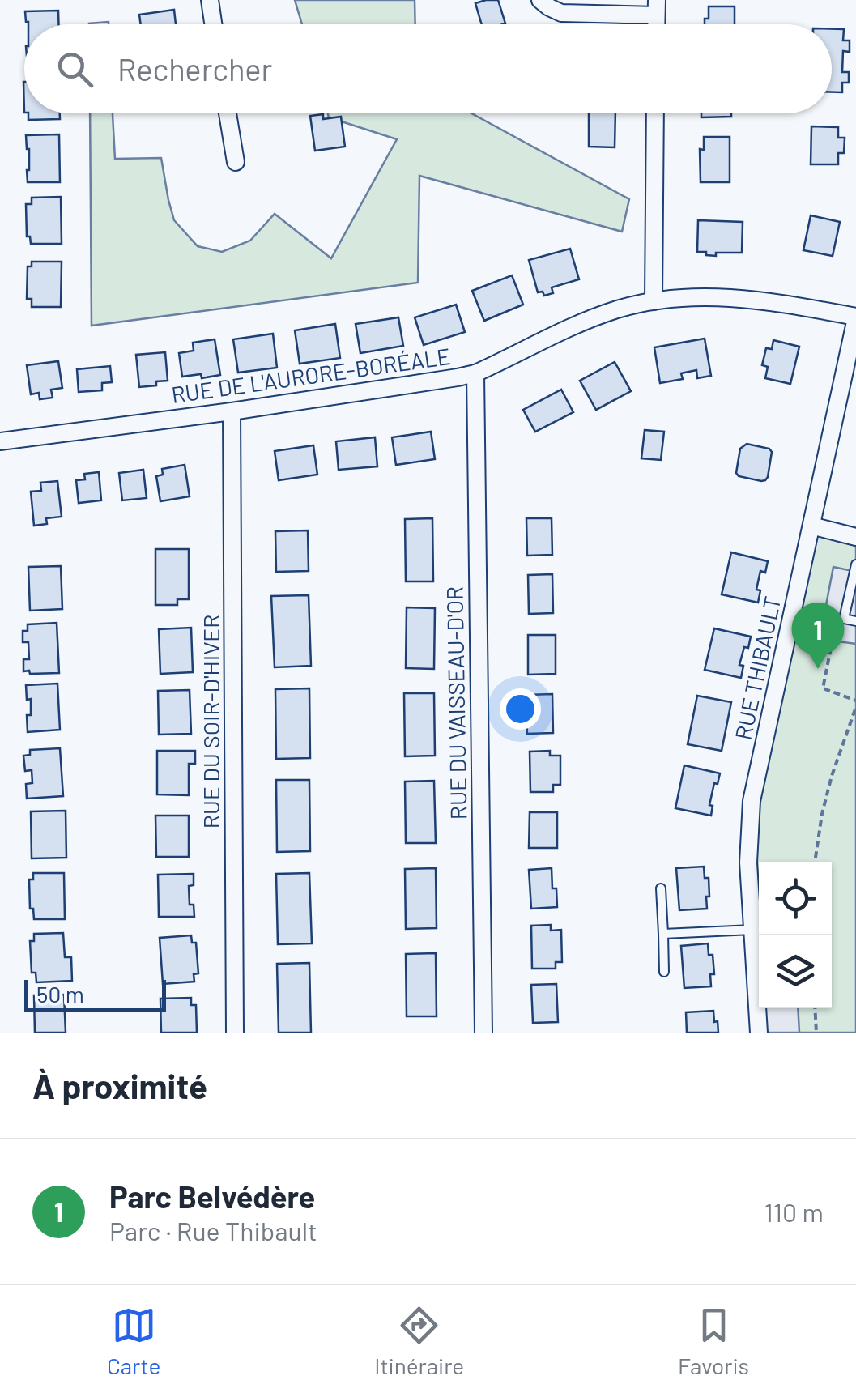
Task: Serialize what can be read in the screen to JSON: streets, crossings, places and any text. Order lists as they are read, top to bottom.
{
  "streets": {
    "street": [
      "RUE DE L'AURORE-BORÉALE",
      "RUE THIBAULT",
      "RUE DU VAISSEAU-D'OR",
      "RUE DU SOIR-D'HIVER"
    ]
  },
  "crossings": [
    ["RUE DE L'AURORE-BORÉALE", "RUE THIBAULT"],
    ["RUE DE L'AURORE-BORÉALE", "RUE DU VAISSEAU-D'OR"],
    ["RUE DE L'AURORE-BORÉALE", "RUE DU SOIR-D'HIVER"]
  ],
  "scale_bar": "50 m",
  "page": {
    "search": "Rechercher",
    "pins": "1",
    "scale": "50 m",
    "heading": "À proximité",
    "list": [
      {
        "mark": "1",
        "name": "Parc Belvédère",
        "note": "Parc · Rue Thibault",
        "value": "110 m"
      }
    ],
    "nav": ["Carte", "Itinéraire", "Favoris"]
  }
}
